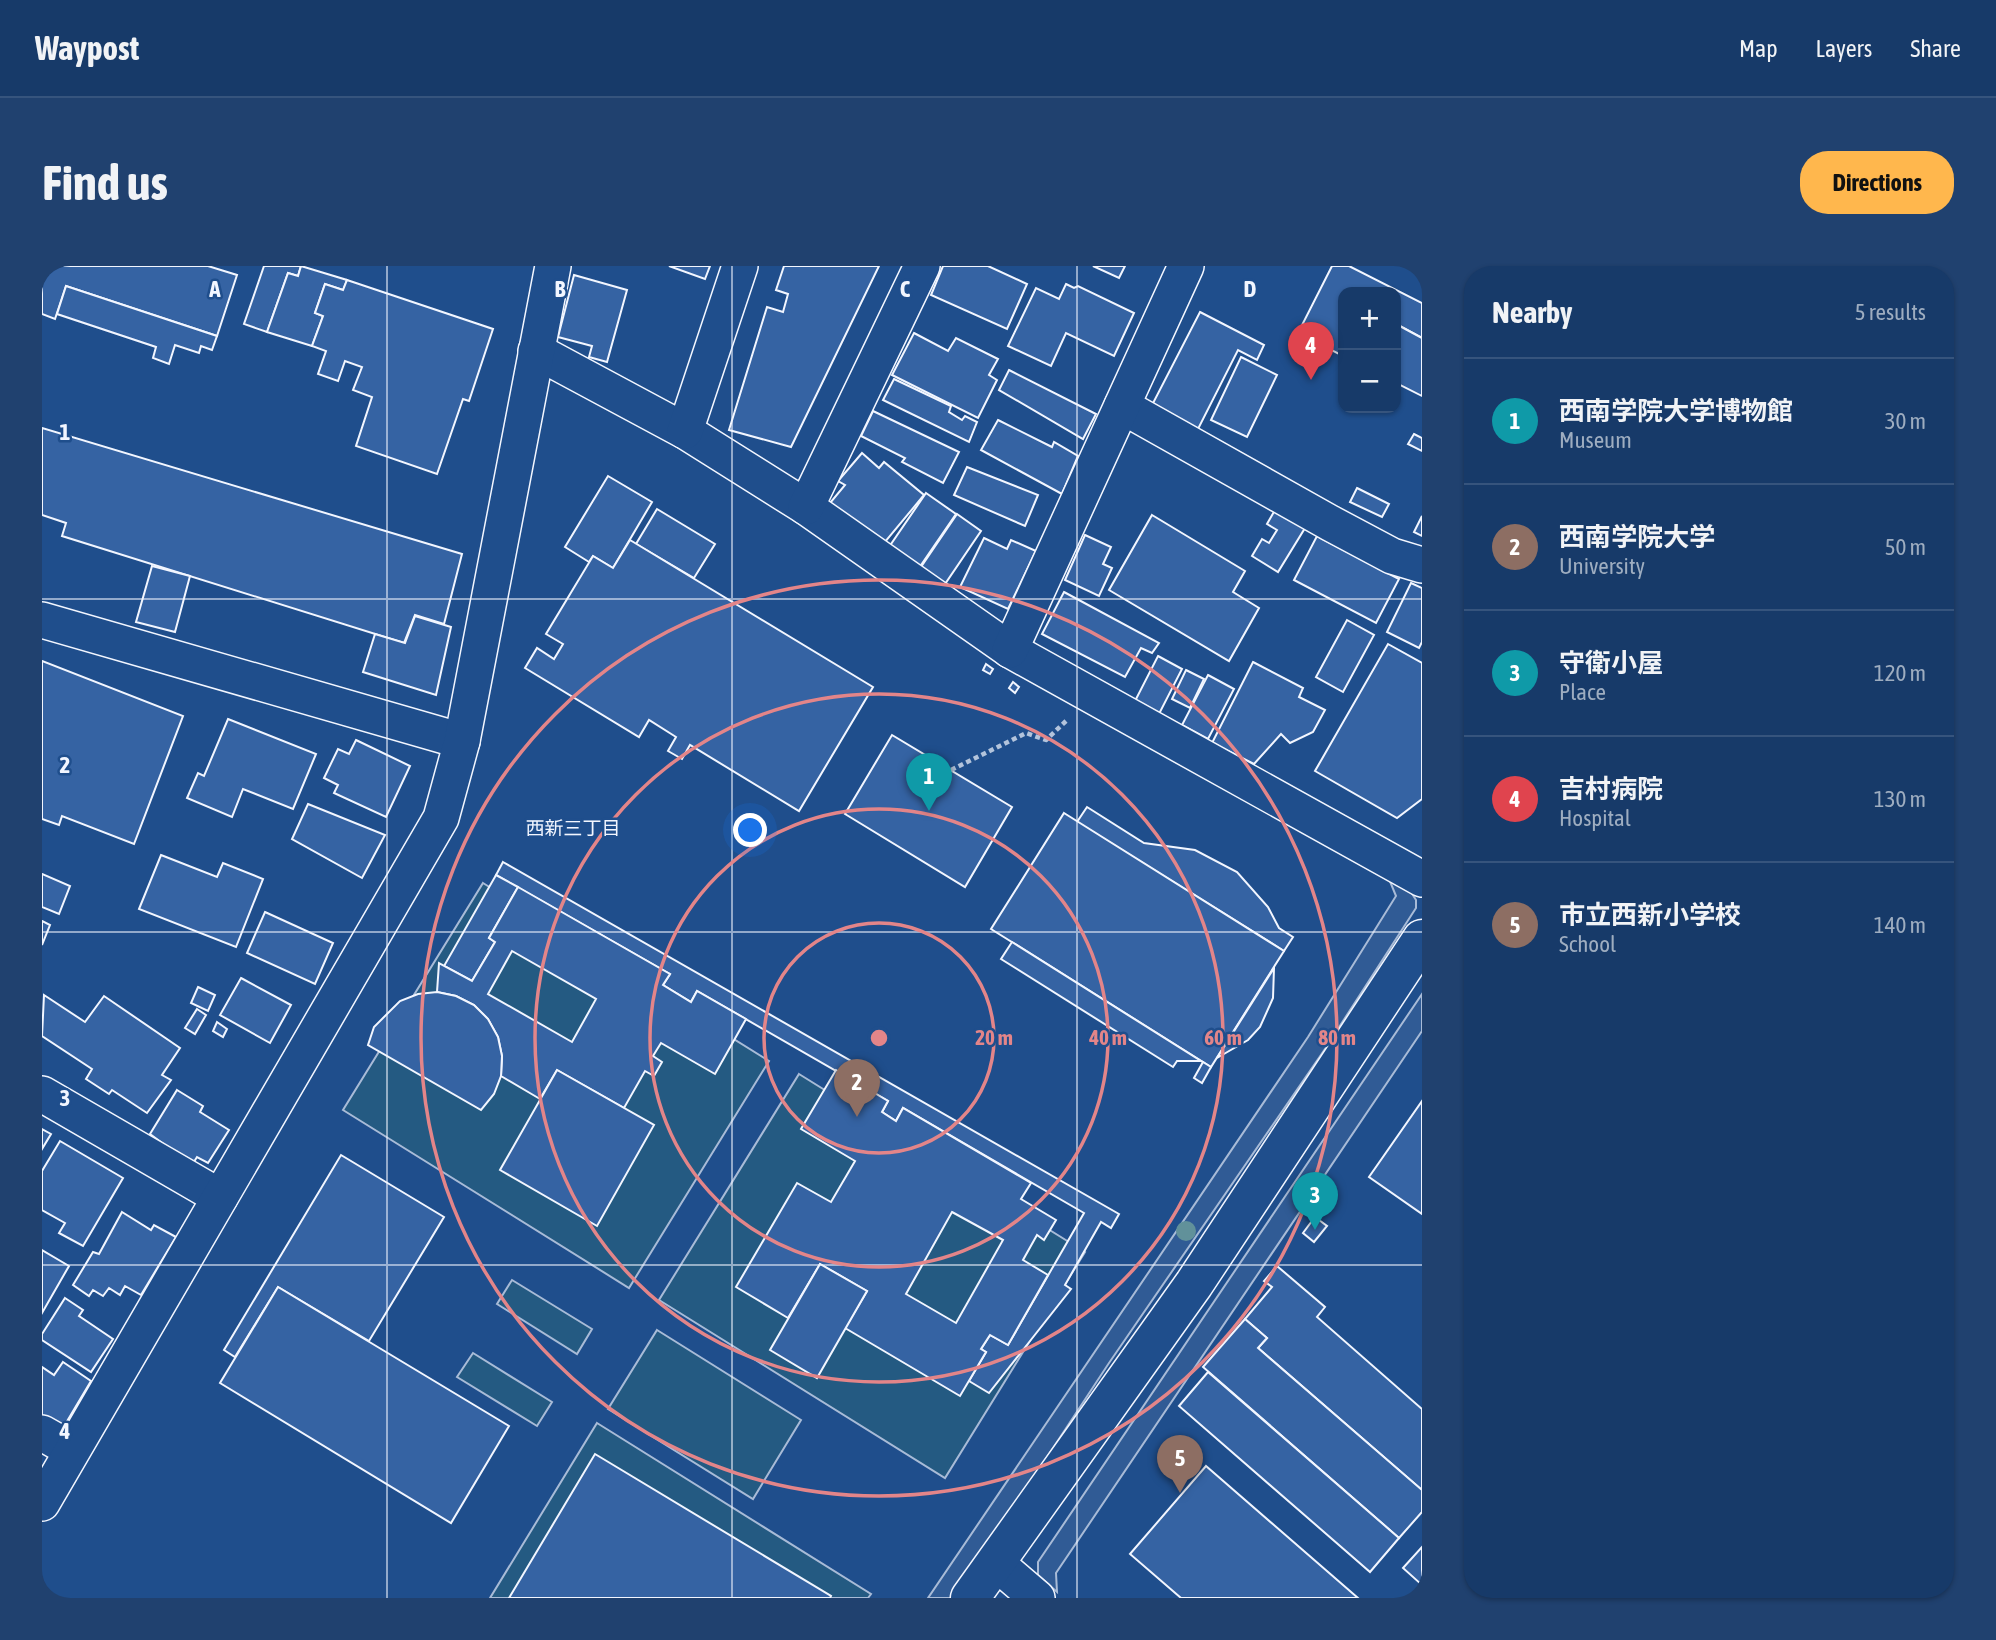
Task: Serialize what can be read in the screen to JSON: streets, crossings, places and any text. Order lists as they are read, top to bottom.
{
  "districts": ["西新三丁目"],
  "page": {
    "header": "Waypost",
    "nav": ["Map", "Layers", "Share"],
    "buttons": "Directions",
    "title": "Find us",
    "heading": ["Nearby", "5 results"],
    "map_buttons": ["+", "−"],
    "pins": [
      "4",
      "1",
      "2",
      "3",
      "5"
    ],
    "list": [
      {
        "mark": "1",
        "name": "西南学院大学博物館",
        "note": "Museum",
        "value": "30 m"
      },
      {
        "mark": "2",
        "name": "西南学院大学",
        "note": "University",
        "value": "50 m"
      },
      {
        "mark": "3",
        "name": "守衛小屋",
        "note": "Place",
        "value": "120 m"
      },
      {
        "mark": "4",
        "name": "吉村病院",
        "note": "Hospital",
        "value": "130 m"
      },
      {
        "mark": "5",
        "name": "市立西新小学校",
        "note": "School",
        "value": "140 m"
      }
    ]
  },
  "grid": {
    "columns": [
      "A",
      "B",
      "C",
      "D"
    ],
    "rows": [
      "1",
      "2",
      "3",
      "4"
    ]
  },
  "rings": [
    "20 m",
    "40 m",
    "60 m",
    "80 m"
  ]
}
